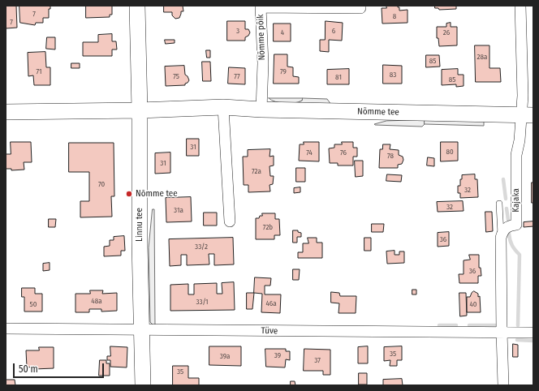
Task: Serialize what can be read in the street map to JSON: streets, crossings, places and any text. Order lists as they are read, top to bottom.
{
  "streets": {
    "street": [
      "Nõmme põik",
      "Nõmme tee",
      "Kajaka",
      "Linnu tee",
      "Tüve"
    ]
  },
  "crossings": [
    ["Nõmme põik", "Nõmme tee"],
    ["Nõmme tee", "Kajaka"],
    ["Nõmme tee", "Linnu tee"],
    ["Linnu tee", "Tüve"]
  ],
  "places": ["Nõmme tee"],
  "house_numbers": [
    "7",
    "8",
    "7",
    "3",
    "6",
    "4",
    "26",
    "28a",
    "85",
    "71",
    "79",
    "83",
    "75",
    "77",
    "81",
    "85",
    "31",
    "80",
    "74",
    "76",
    "78",
    "31",
    "72a",
    "70",
    "32",
    "32",
    "31a",
    "72b",
    "36",
    "33/2",
    "36",
    "48a",
    "33/1",
    "46a",
    "50",
    "40",
    "35",
    "39",
    "39a",
    "37",
    "35"
  ],
  "scale_bar": "50 m"
}
